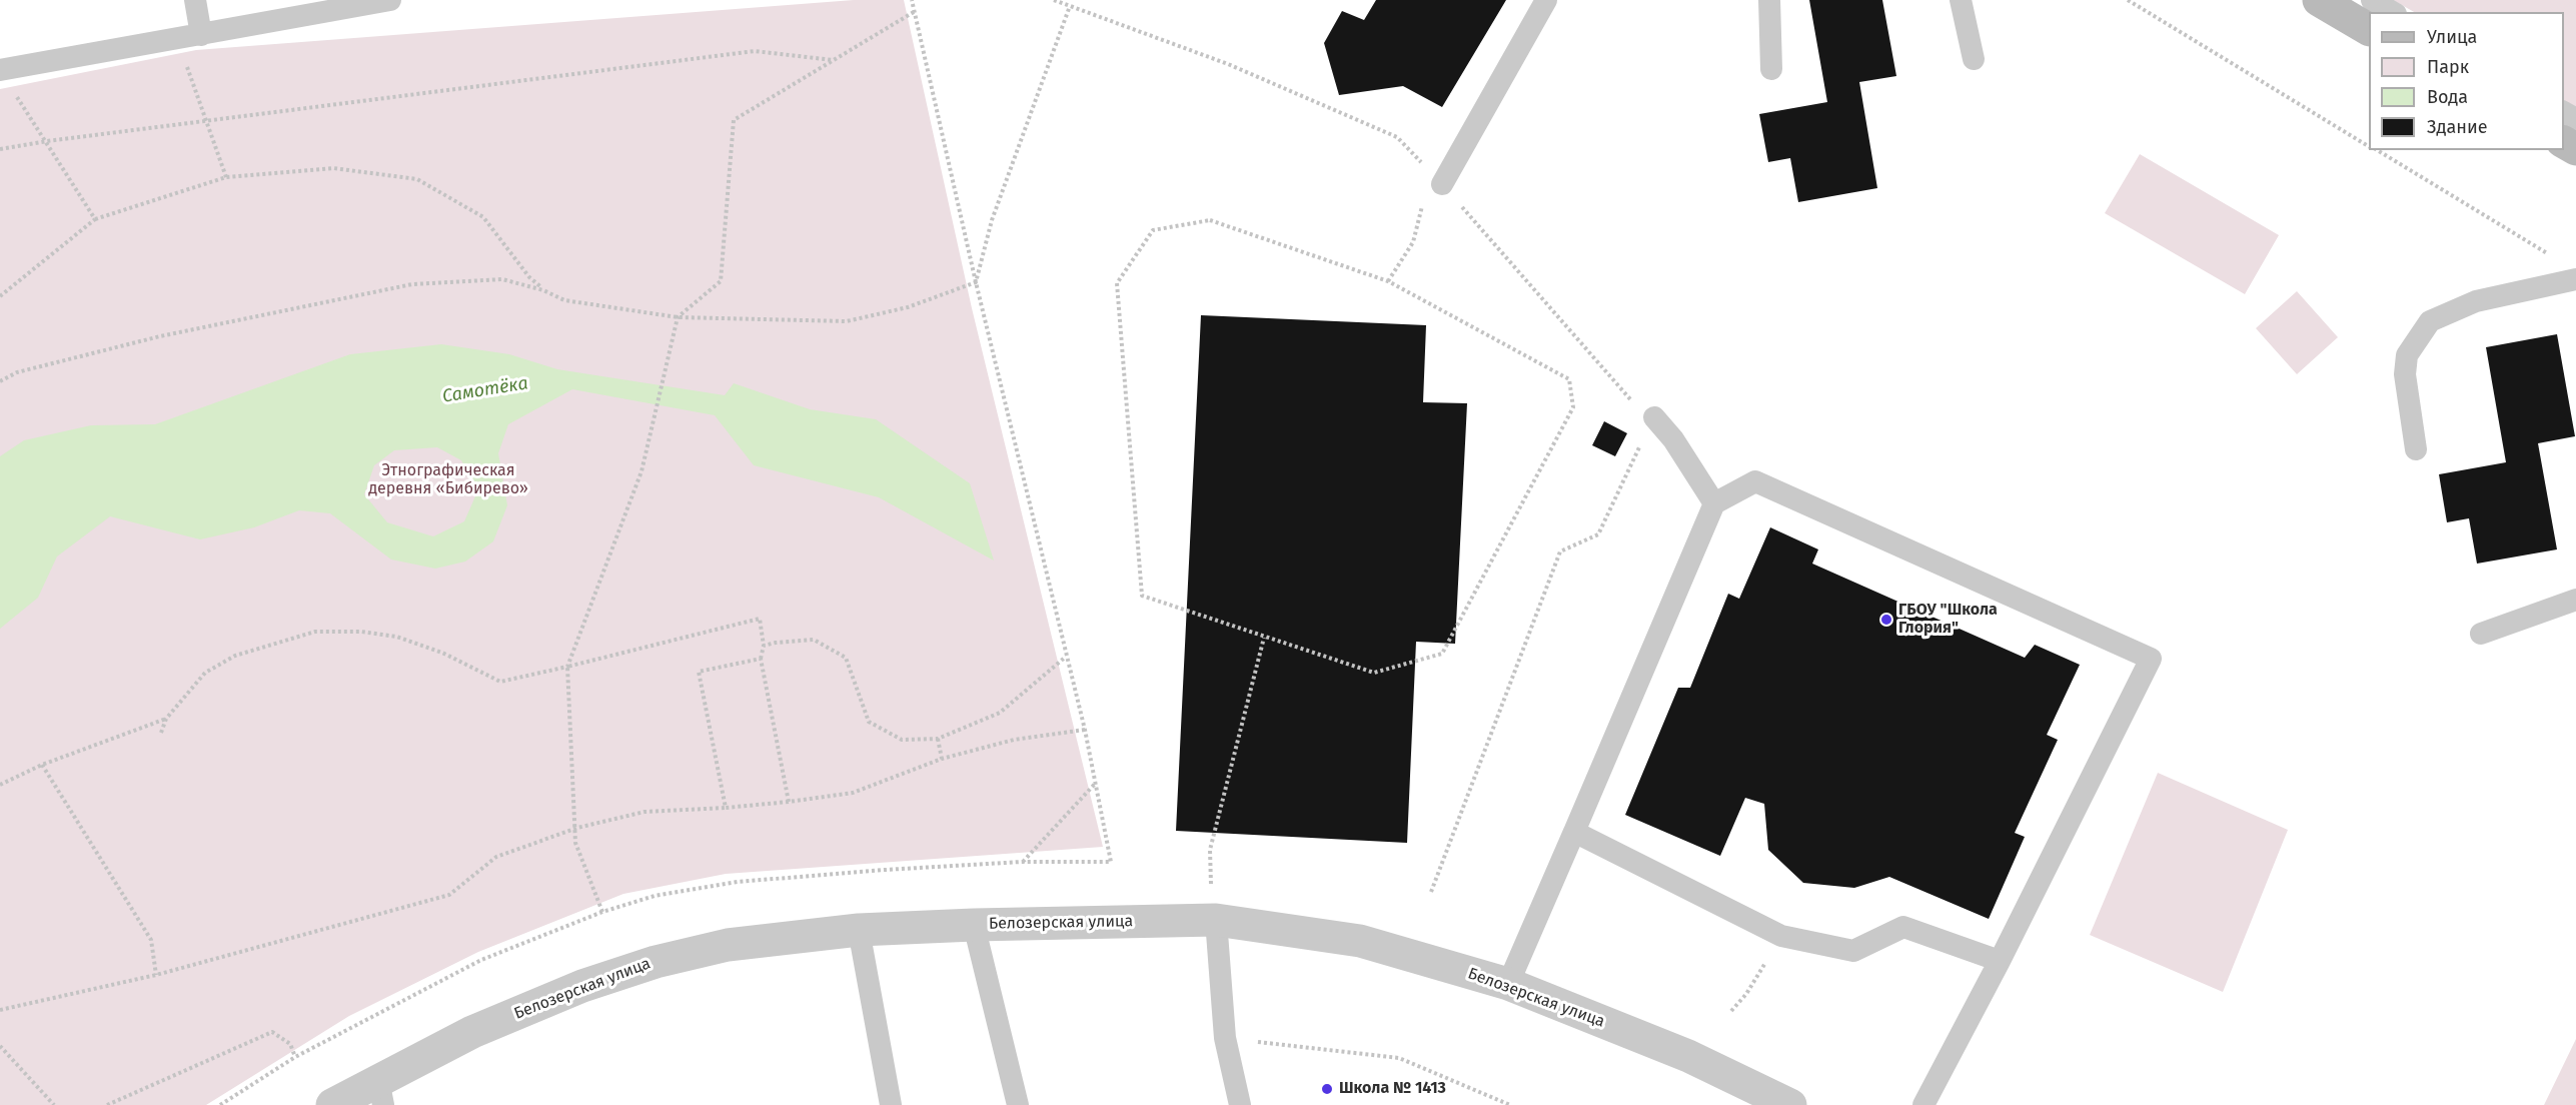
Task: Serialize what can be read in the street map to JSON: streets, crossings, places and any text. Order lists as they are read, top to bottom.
{
  "streets": {
    "street": ["Белозерская улица"]
  },
  "water": ["Самотёка"],
  "parks": ["Этнографическая деревня «Бибирево»"],
  "places": ["ГБОУ \"Школа Глория\"", "Школа № 1413"],
  "legend": [
    "Улица",
    "Парк",
    "Вода",
    "Здание"
  ]
}
